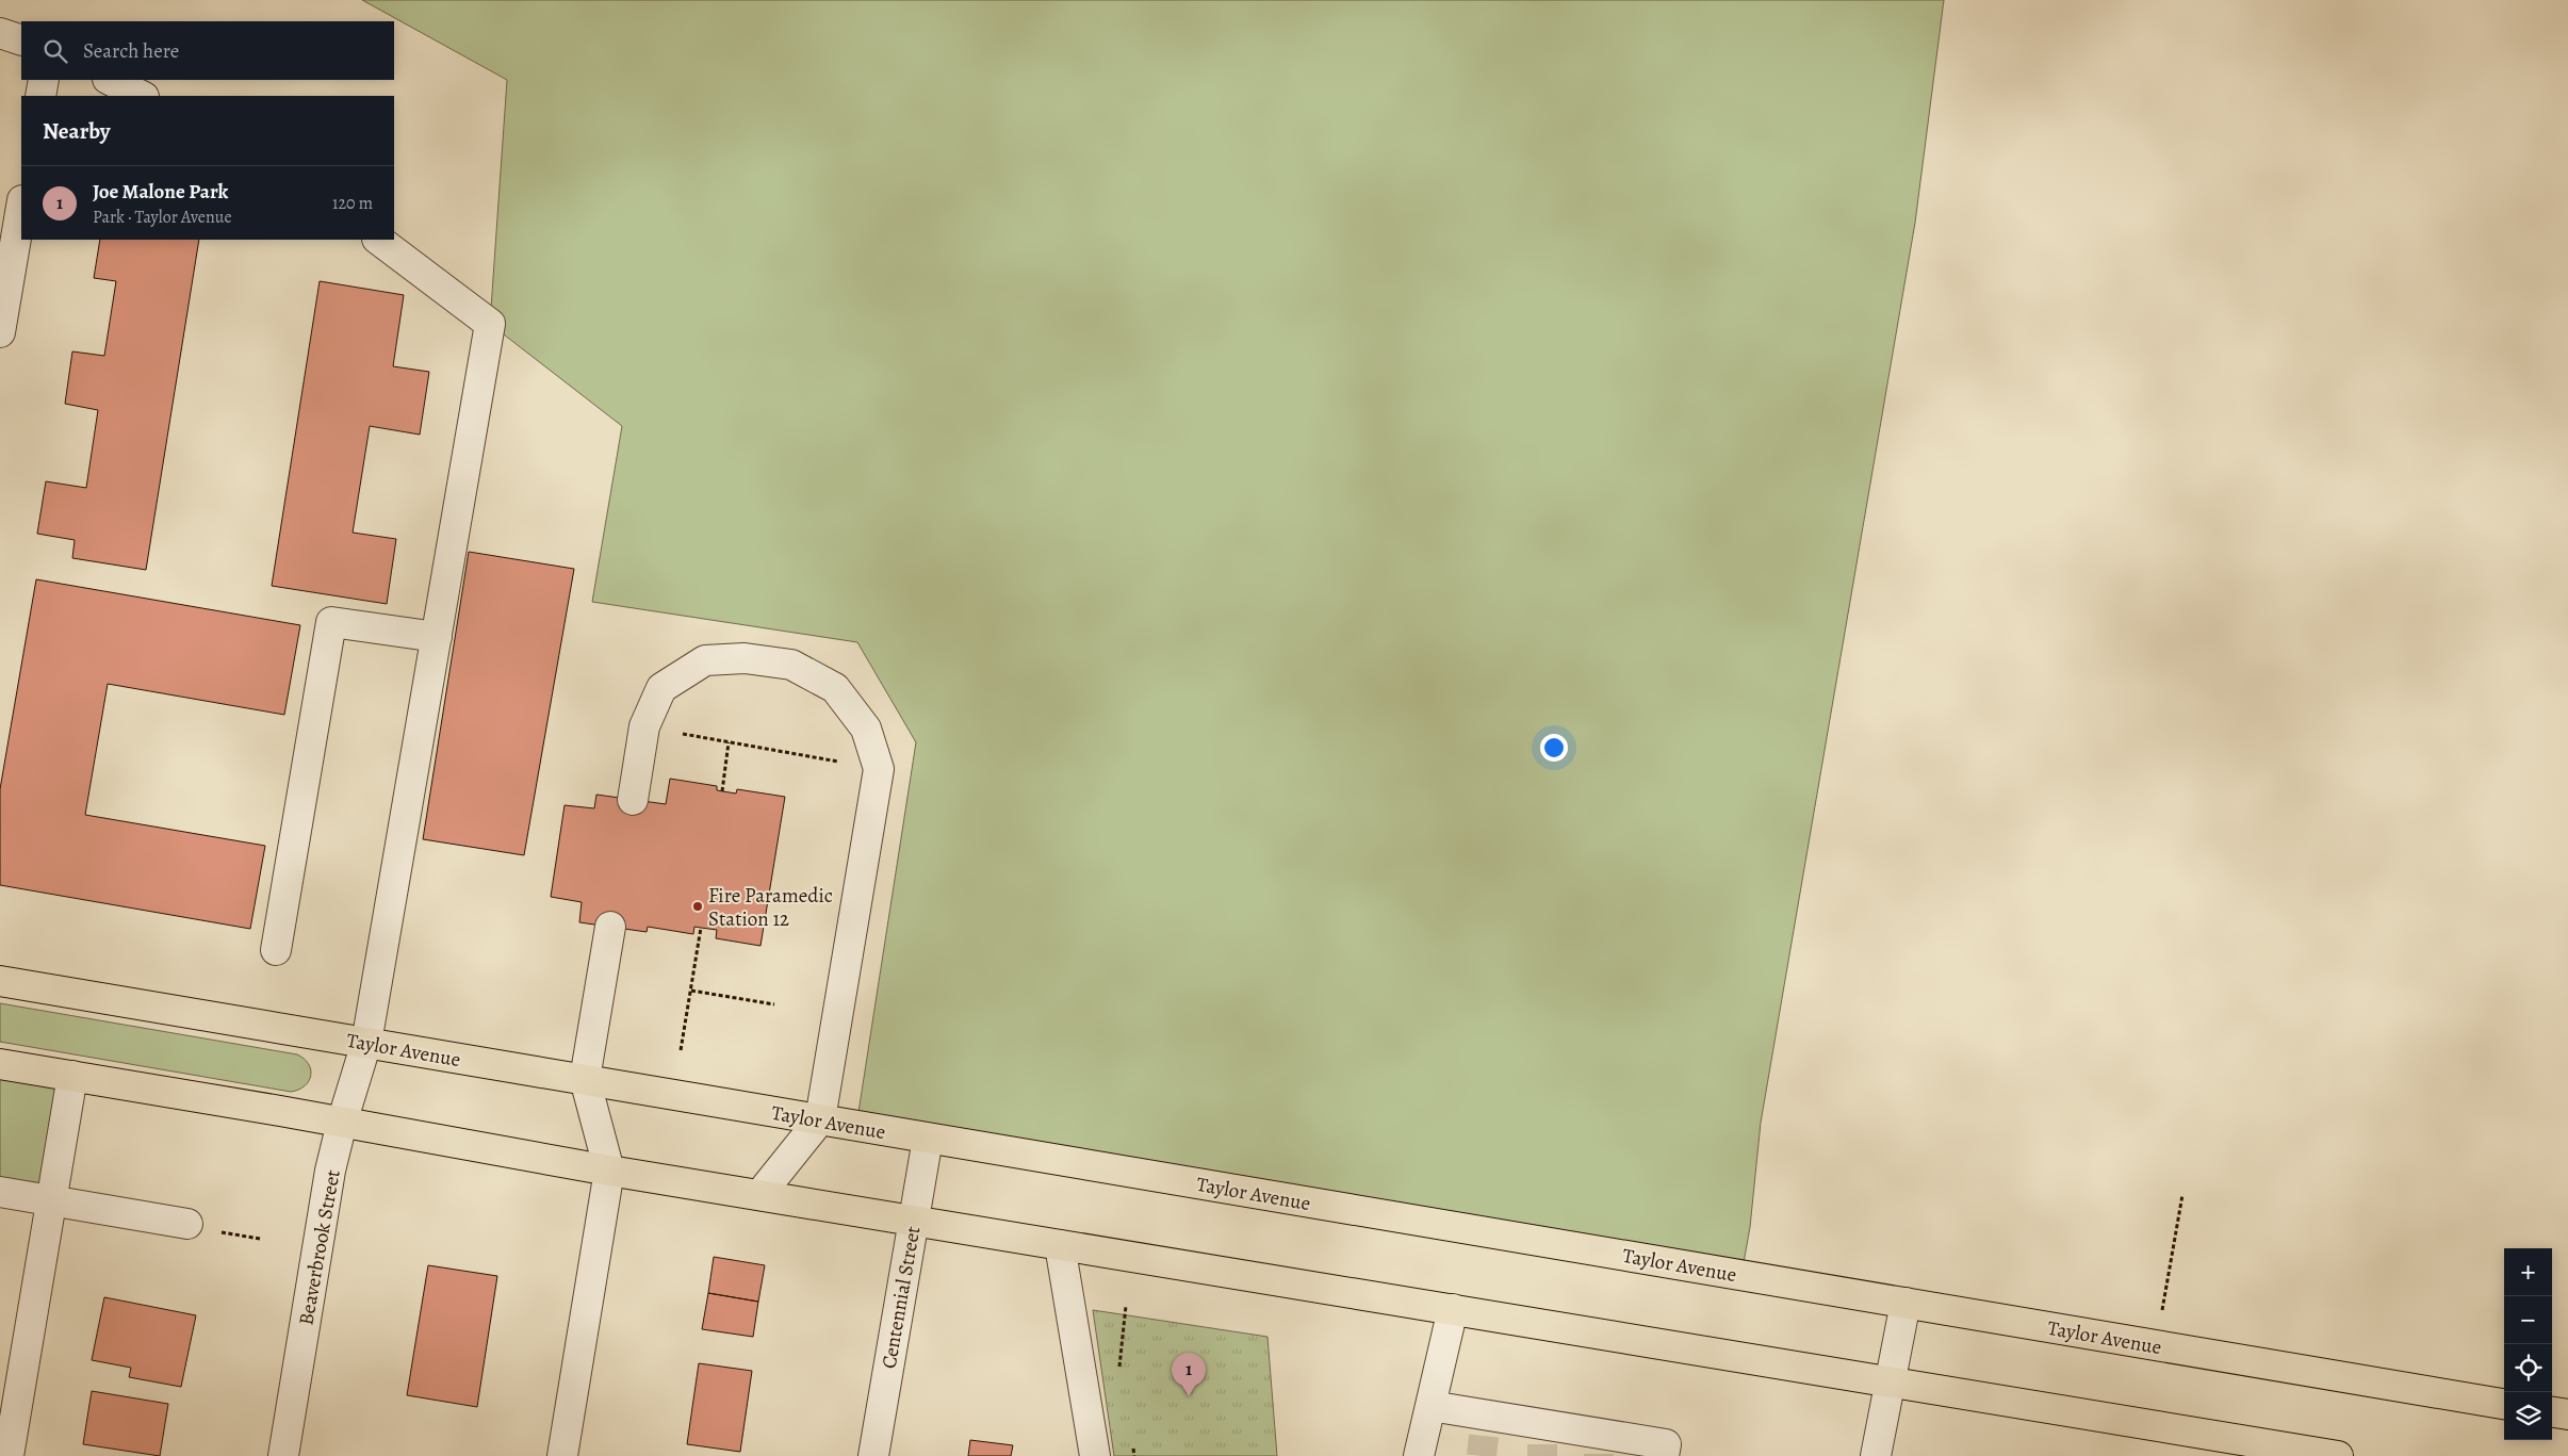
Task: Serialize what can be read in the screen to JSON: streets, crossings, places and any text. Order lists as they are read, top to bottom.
{
  "streets": {
    "main road": ["Taylor Avenue"],
    "street": ["Beaverbrook Street", "Centennial Street"]
  },
  "crossings": [
    ["Taylor Avenue", "Beaverbrook Street"],
    ["Taylor Avenue", "Centennial Street"]
  ],
  "places": ["Fire Paramedic Station 12"],
  "page": {
    "search": "Search here",
    "heading": "Nearby",
    "list": [
      {
        "mark": "1",
        "name": "Joe Malone Park",
        "note": "Park · Taylor Avenue",
        "value": "120 m"
      }
    ],
    "map_buttons": ["+", "−"],
    "pins": "1"
  }
}
